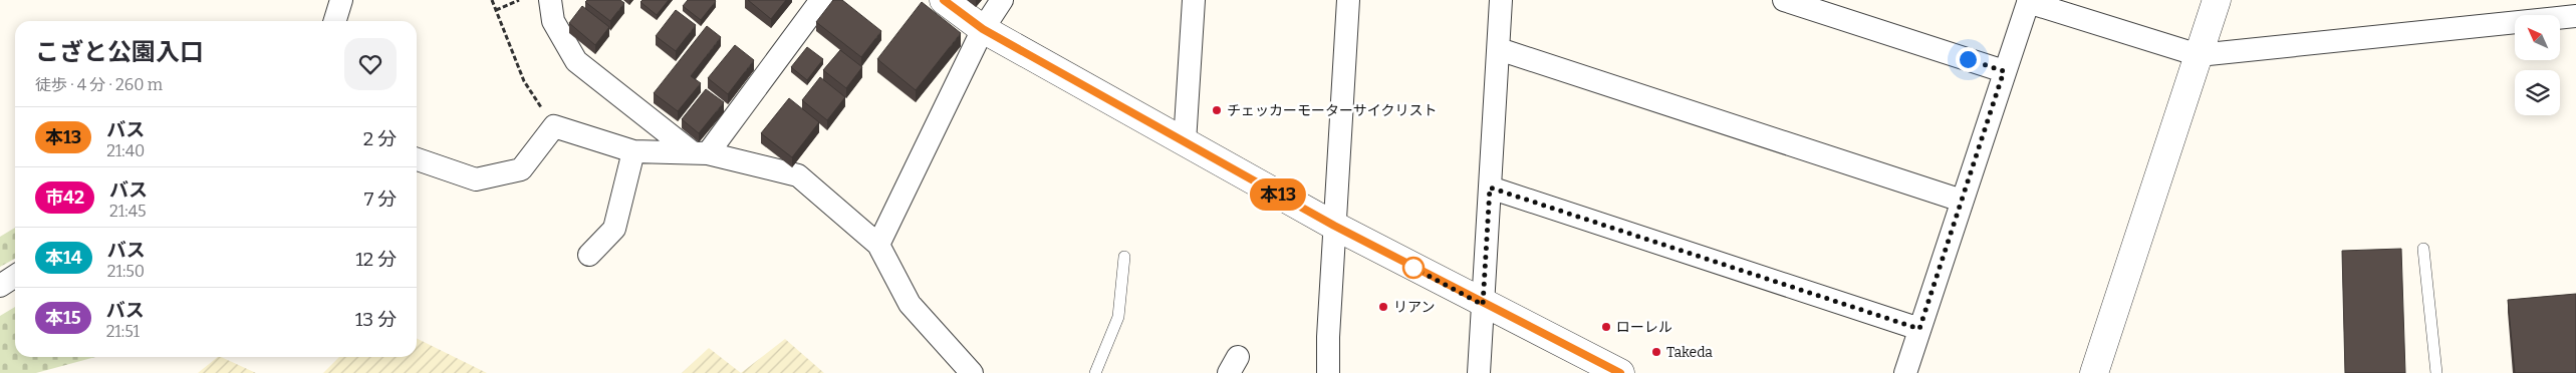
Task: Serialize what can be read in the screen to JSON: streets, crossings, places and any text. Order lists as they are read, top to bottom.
{
  "places": [
    "チェッカーモーターサイクリスト",
    "リアン",
    "ローレル",
    "Takeda"
  ],
  "lines": ["bus line 本13"],
  "north": "top left",
  "page": {
    "on_map": "本13",
    "heading": ["こざと公園入口", "徒歩 · 4 分 · 260 m"],
    "list": [
      {
        "mark": "本13",
        "name": "バス",
        "note": "21:40",
        "value": "2 分"
      },
      {
        "mark": "市42",
        "name": "バス",
        "note": "21:45",
        "value": "7 分"
      },
      {
        "mark": "本14",
        "name": "バス",
        "note": "21:50",
        "value": "12 分"
      },
      {
        "mark": "本15",
        "name": "バス",
        "note": "21:51",
        "value": "13 分"
      }
    ]
  }
}
